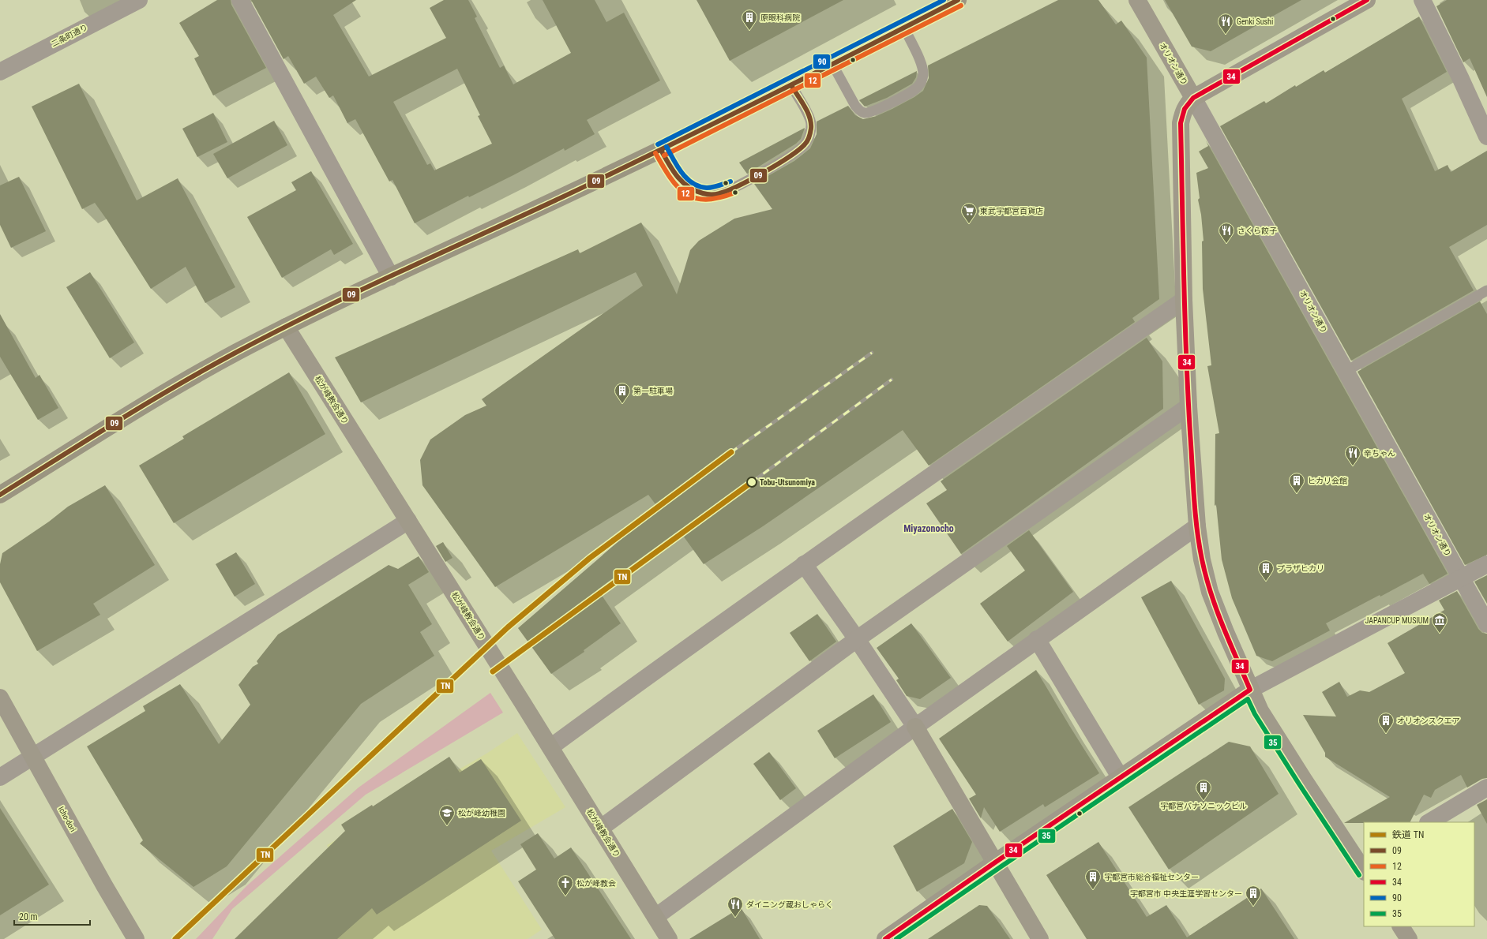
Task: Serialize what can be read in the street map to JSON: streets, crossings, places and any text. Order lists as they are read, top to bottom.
{
  "streets": {
    "street": [
      "二条町通り",
      "オリオン通り",
      "松が峰教会通り",
      "Icho-dori"
    ]
  },
  "districts": ["Miyazonocho"],
  "places": {
    "building": [
      "原眼科病院",
      "第一駐車場",
      "ヒカリ会館",
      "プラザヒカリ",
      "オリオンスクエア",
      "宇都宮パナソニックビル",
      "宇都宮市総合福祉センター",
      "宇都宮市 中央生涯学習センター"
    ],
    "restaurant": [
      "Genki Sushi",
      "さくら餃子",
      "辛ちゃん",
      "ダイニング蔵おしゃらく"
    ],
    "supermarket": ["東武宇都宮百貨店"],
    "other": ["Tobu-Utsunomiya"],
    "museum": ["JAPANCUP MUSIUM"],
    "school or university": ["松が峰幼稚園"],
    "church": ["松が峰教会"]
  },
  "lines": [
    "transit line 09",
    "transit line 34",
    "transit line 90",
    "transit line 12",
    "rail line TN",
    "transit line 35"
  ],
  "legend": [
    "鉄道 TN",
    "09",
    "12",
    "34",
    "90",
    "35"
  ],
  "scale_bar": "20 m"
}
